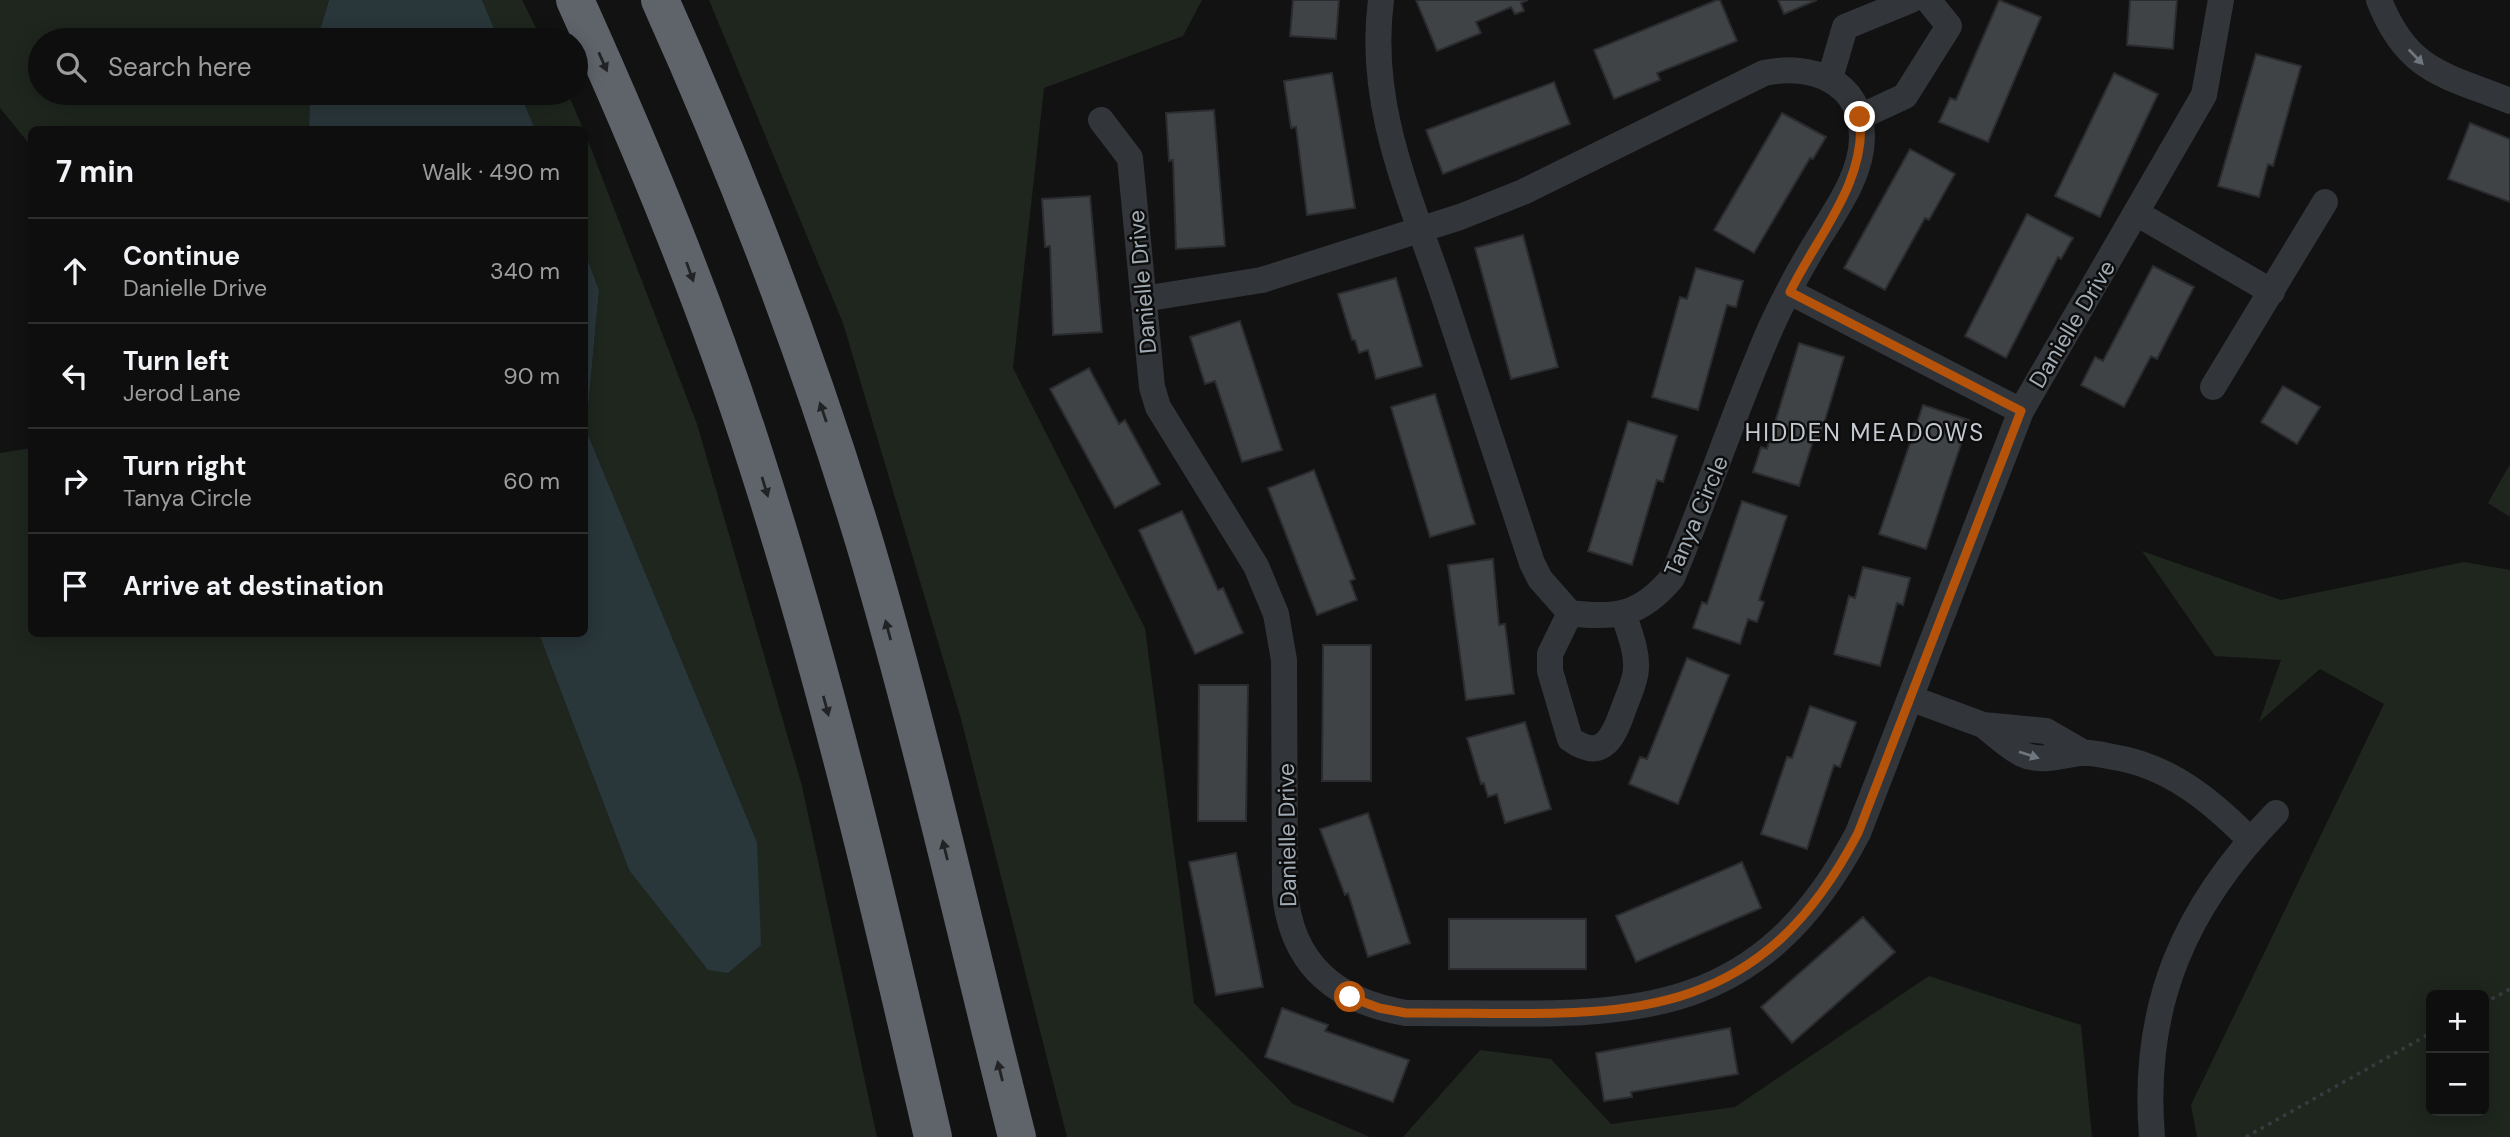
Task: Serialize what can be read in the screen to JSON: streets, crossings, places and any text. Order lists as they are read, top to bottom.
{
  "streets": {
    "street": ["Danielle Drive", "Tanya Circle"]
  },
  "districts": ["HIDDEN MEADOWS"],
  "page": {
    "search": "Search here",
    "heading": ["7 min", "Walk · 490 m"],
    "list": [
      ["Continue", "Danielle Drive", "340 m"],
      ["Turn left", "Jerod Lane", "90 m"],
      ["Turn right", "Tanya Circle", "60 m"],
      "Arrive at destination"
    ],
    "map_buttons": ["+", "−"]
  }
}
